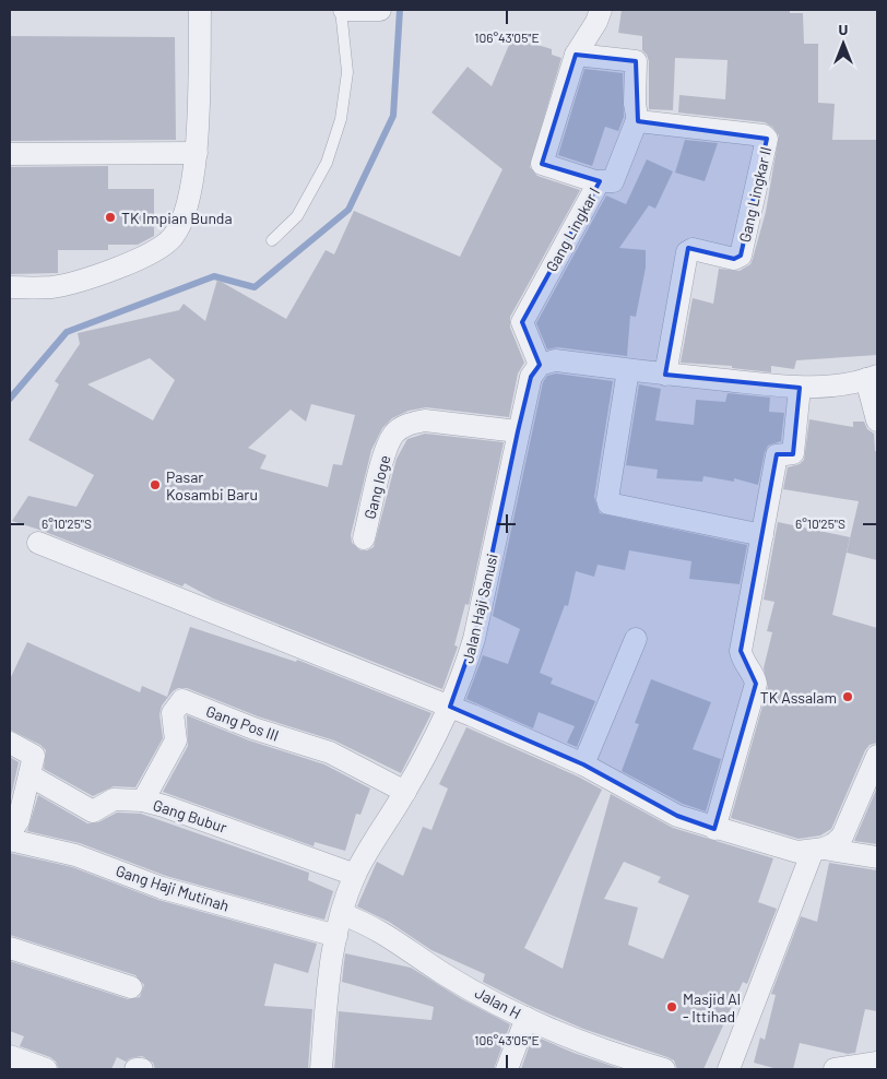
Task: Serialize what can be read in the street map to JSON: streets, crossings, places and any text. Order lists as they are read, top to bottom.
{
  "streets": {
    "street": [
      "Gang Lingkar II",
      "Gang Lingkar I",
      "Gang Ioge",
      "Jalan Haji Sanusi",
      "Gang Pos III",
      "Gang Bubur",
      "Gang Haji Mutinah",
      "Jalan H"
    ]
  },
  "crossings": [
    ["Gang Lingkar I", "Jalan Haji Sanusi"],
    ["Gang Ioge", "Jalan Haji Sanusi"],
    ["Jalan Haji Sanusi", "Gang Pos III"],
    ["Jalan Haji Sanusi", "Gang Bubur"],
    ["Jalan Haji Sanusi", "Gang Haji Mutinah"],
    ["Jalan Haji Sanusi", "Jalan H"],
    ["Gang Pos III", "Gang Bubur"]
  ],
  "places": [
    "TK Impian Bunda",
    "Pasar Kosambi Baru",
    "TK Assalam",
    "Masjid Al - Ittihad"
  ],
  "north": "top",
  "coordinates": ["106°43'05\"E", "6°10'25\"S"]
}
